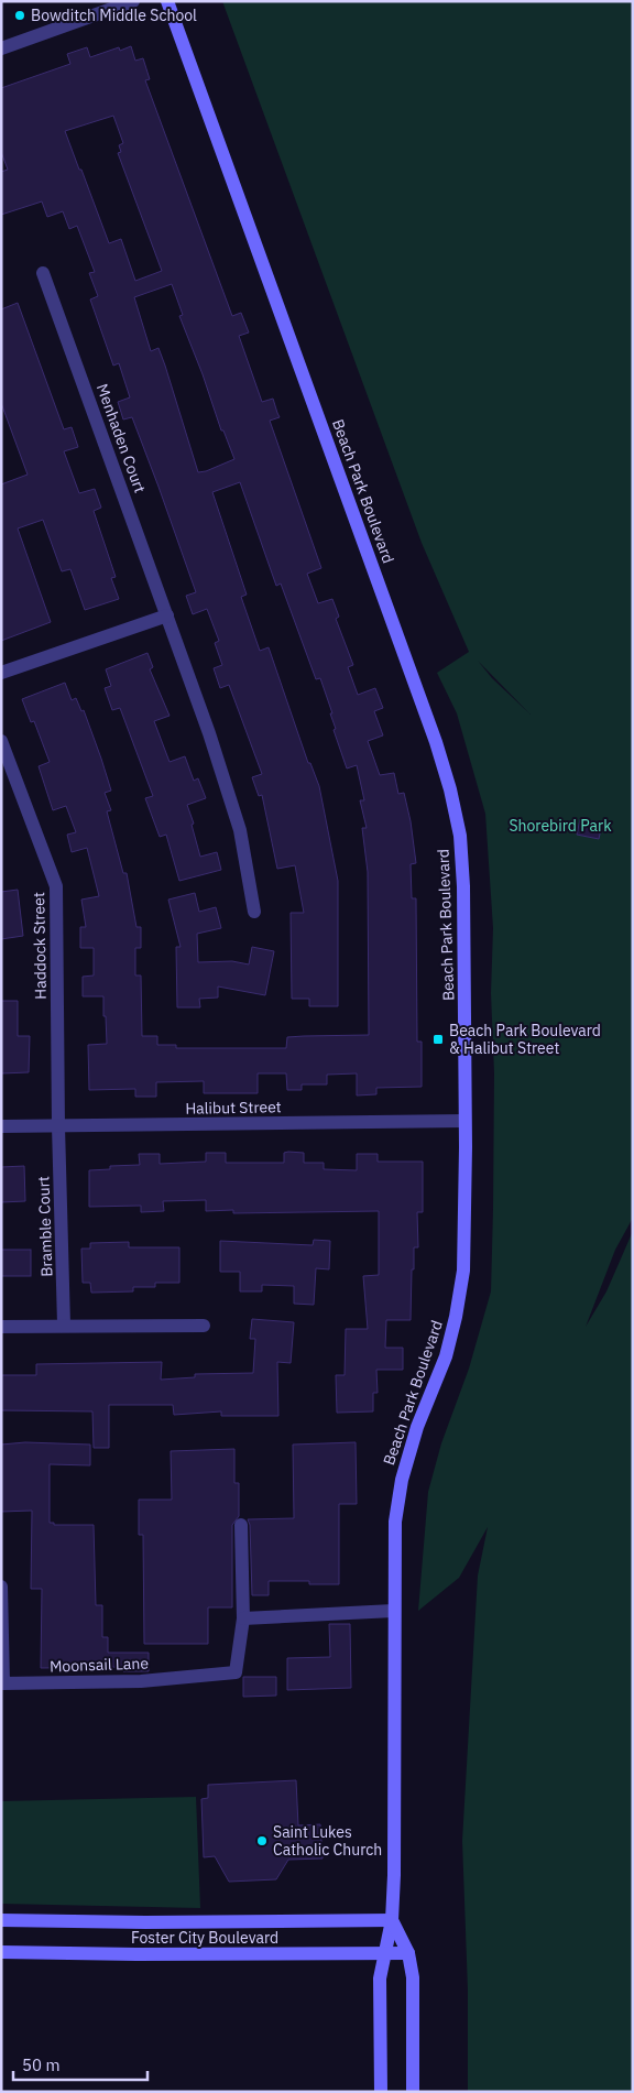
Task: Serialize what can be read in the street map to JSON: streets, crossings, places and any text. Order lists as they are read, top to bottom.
{
  "streets": {
    "main road": ["Beach Park Boulevard", "Foster City Boulevard"],
    "street": [
      "Menhaden Court",
      "Haddock Street",
      "Halibut Street",
      "Bramble Court",
      "Moonsail Lane"
    ]
  },
  "crossings": [
    ["Beach Park Boulevard", "Halibut Street"],
    ["Beach Park Boulevard", "Foster City Boulevard"],
    ["Haddock Street", "Halibut Street"],
    ["Haddock Street", "Bramble Court"],
    ["Halibut Street", "Bramble Court"]
  ],
  "parks": ["Shorebird Park"],
  "places": {
    "other": ["Bowditch Middle School", "Saint Lukes Catholic Church"],
    "transit": ["Beach Park Boulevard & Halibut Street"]
  },
  "scale_bar": "50 m"
}
